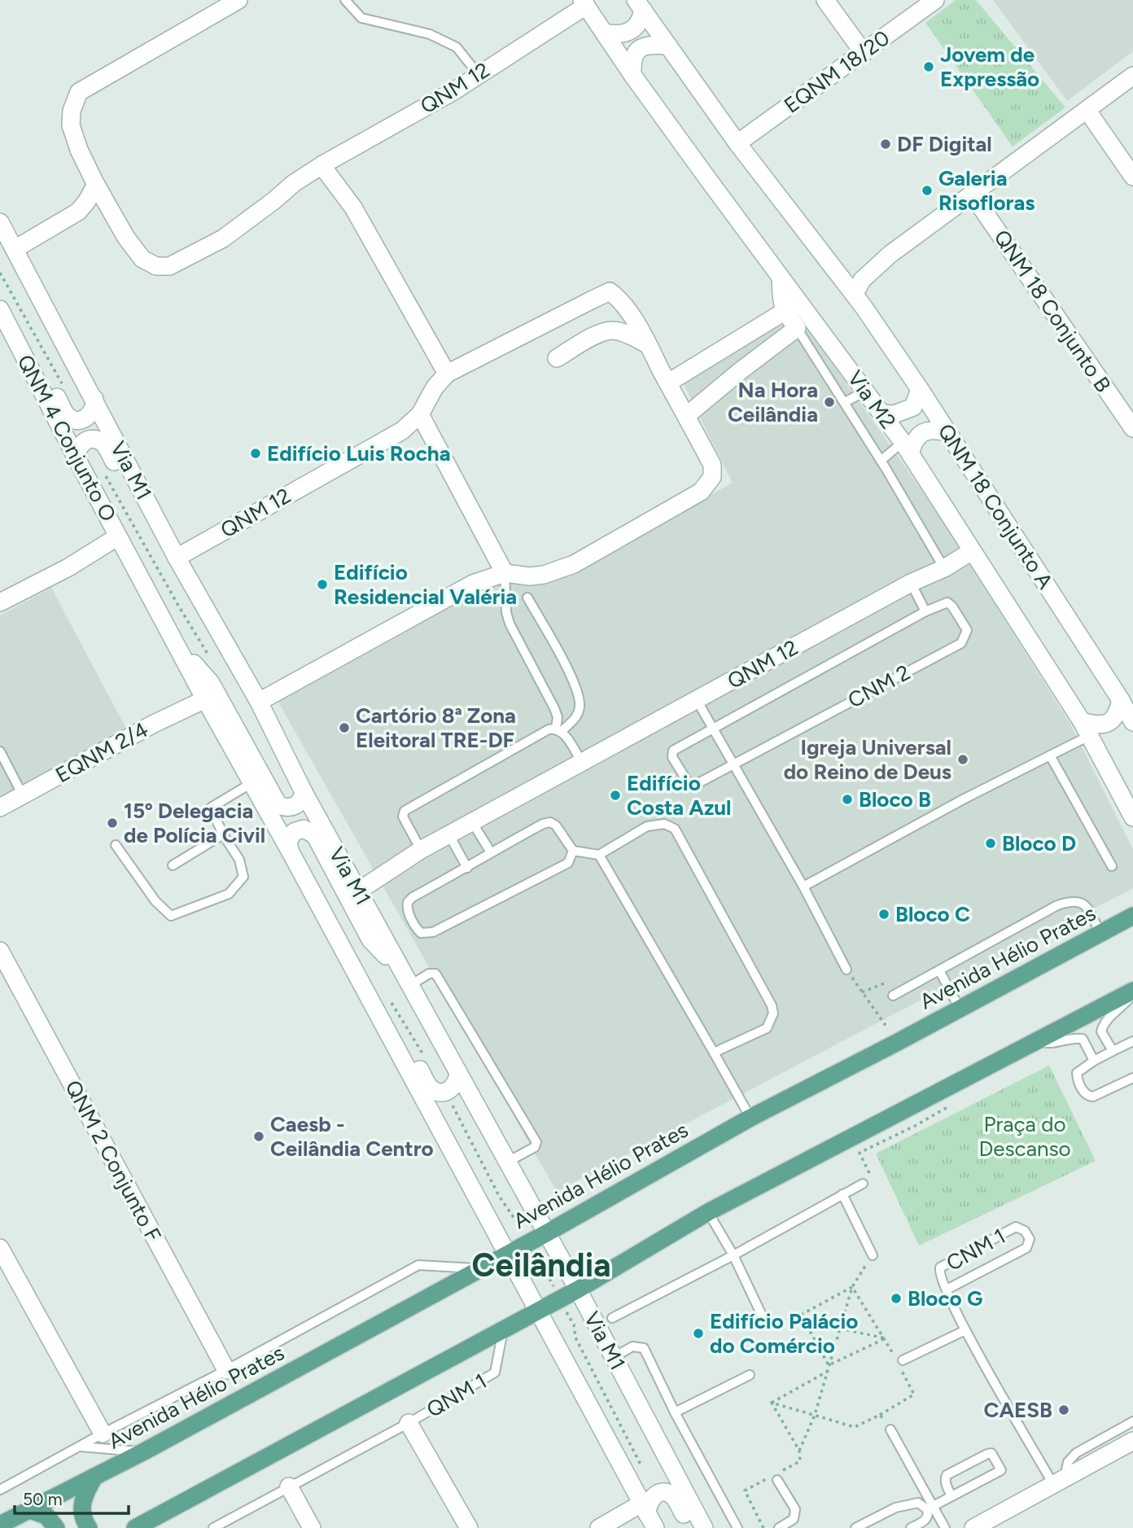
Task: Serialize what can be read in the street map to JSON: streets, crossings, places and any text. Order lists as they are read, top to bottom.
{
  "streets": {
    "main road": ["Avenida Hélio Prates"],
    "street": [
      "EQNM 18/20",
      "QNM 12",
      "QNM 18 Conjunto B",
      "Via M2",
      "QNM 4 Conjunto O",
      "Via M1",
      "QNM 18 Conjunto A",
      "EQNM 2/4",
      "QNM 2 Conjunto F"
    ],
    "lane": ["CNM 2", "CNM 1", "QNM 1"]
  },
  "crossings": [
    ["QNM 12", "Via M2"],
    ["QNM 12", "Via M1"],
    ["QNM 4 Conjunto O", "Via M1"],
    ["Via M1", "EQNM 2/4"],
    ["Via M1", "Avenida Hélio Prates"]
  ],
  "districts": ["Ceilândia"],
  "parks": ["Praça do Descanso"],
  "places": [
    "Jovem de Expressão",
    "DF Digital",
    "Galeria Risofloras",
    "Na Hora Ceilândia",
    "Edifício Luis Rocha",
    "Edifício Residencial Valéria",
    "Cartório 8ª Zona Eleitoral TRE-DF",
    "Igreja Universal do Reino de Deus",
    "Edifício Costa Azul",
    "Bloco B",
    "15º Delegacia de Polícia Civil",
    "Bloco D",
    "Bloco C",
    "Caesb - Ceilândia Centro",
    "Bloco G",
    "Edifício Palácio do Comércio",
    "CAESB"
  ],
  "scale_bar": "50 m"
}
